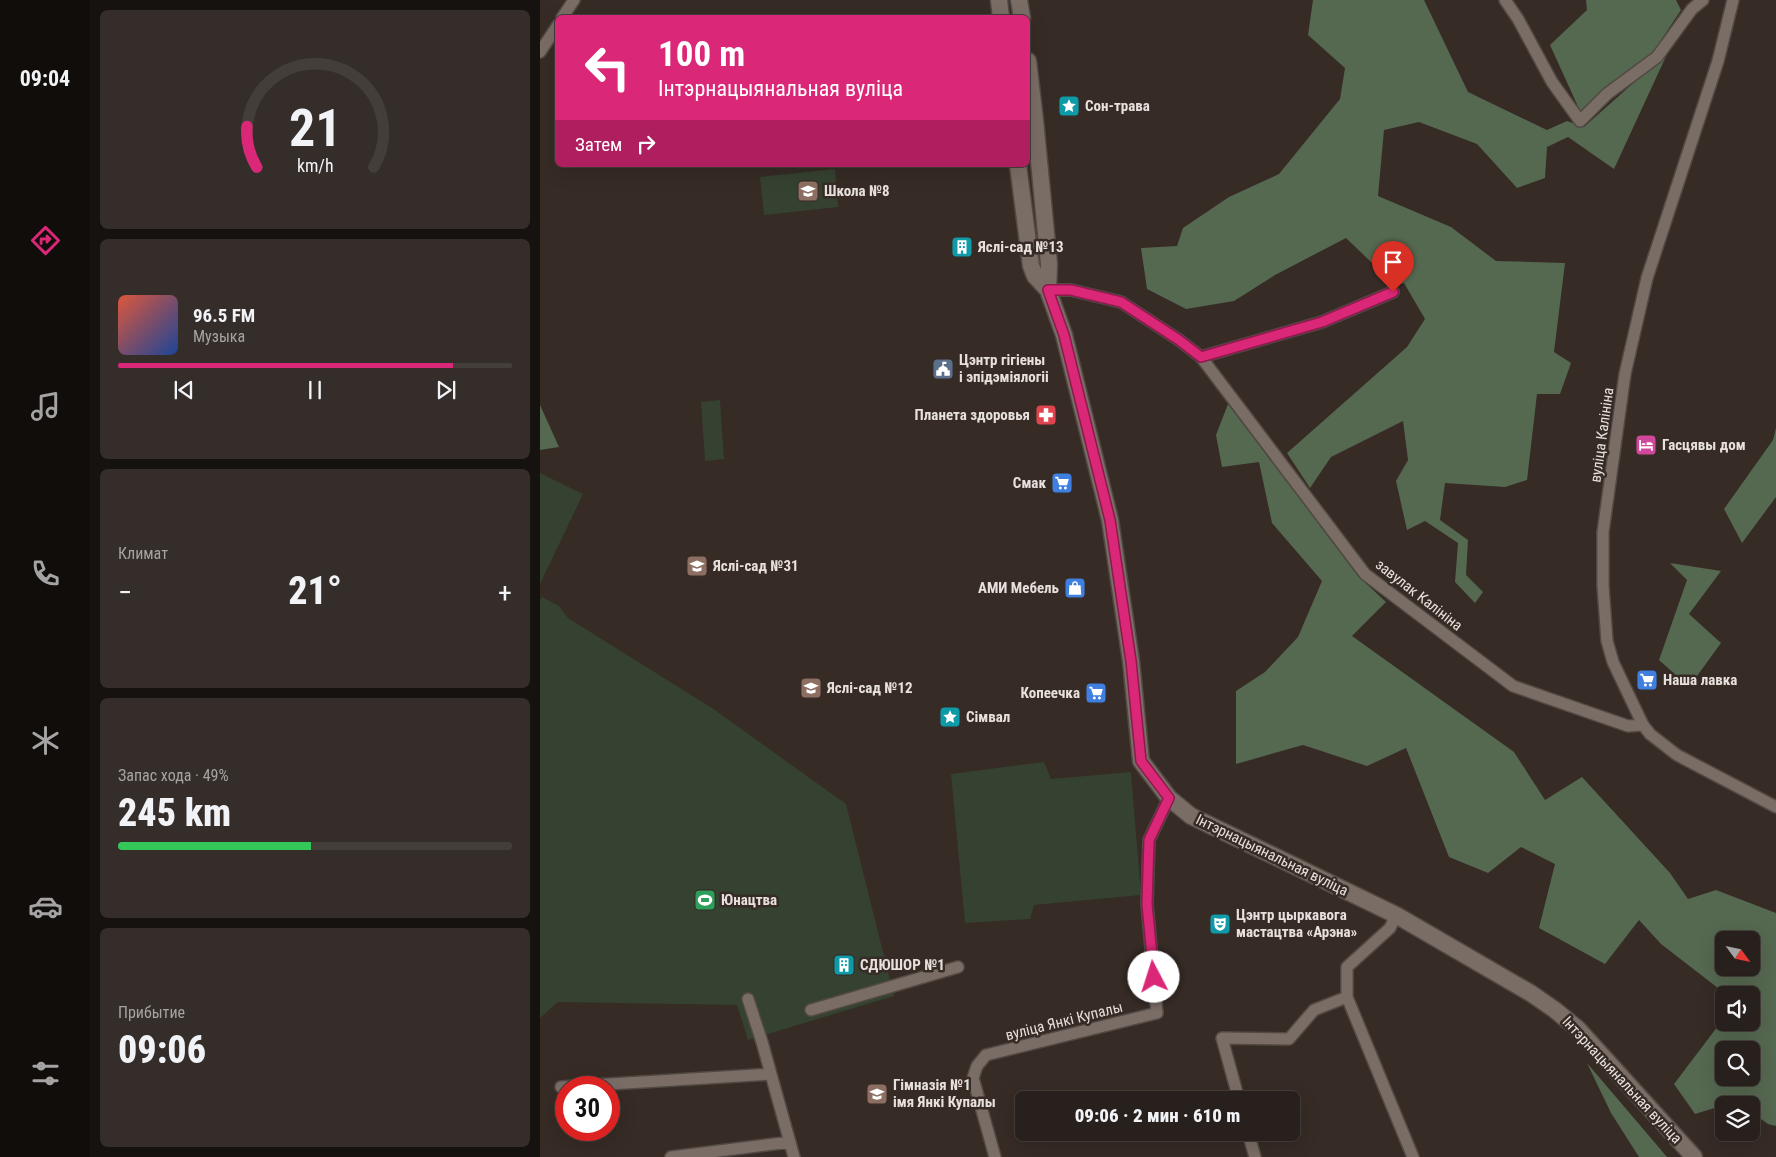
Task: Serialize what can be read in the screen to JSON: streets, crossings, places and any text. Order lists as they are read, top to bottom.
{
  "streets": {
    "main road": ["Інтэрнацыянальная вуліца"],
    "street": ["вуліца Калініна", "завулак Калініна", "вуліца Янкі Купалы"]
  },
  "crossings": [
    ["вуліца Калініна", "завулак Калініна"],
    ["завулак Калініна", "Інтэрнацыянальная вуліца"],
    ["Інтэрнацыянальная вуліца", "вуліца Янкі Купалы"]
  ],
  "places": {
    "place": ["Сон-трава", "Сімвал"],
    "school or university": [
      "Школа №8",
      "Яслі-сад №31",
      "Яслі-сад №12",
      "Гімназія №1 імя Янкі Купалы"
    ],
    "building": ["Яслі-сад №13", "СДЮШОР №1"],
    "public building": ["Цэнтр гігіены і эпідэміялогіі"],
    "pharmacy": ["Планета здоровья"],
    "hotel": ["Гасцявы дом"],
    "supermarket": ["Смак", "Наша лавка", "Копеечка"],
    "shop": ["АМИ Мебель"],
    "sports": ["Юнацтва"],
    "theatre": ["Цэнтр цыркавога мастацтва «Арэна»"]
  },
  "north": "bottom right",
  "page": {
    "tabs": "09:04",
    "turn": ["100 m", "Інтэрнацыянальная вуліца"],
    "then": "Затем",
    "song": ["96.5 FM", "Музыка"],
    "tile": [
      "Климат",
      ["Запас хода · 49%", "245 km"],
      ["Прибытие", "09:06"]
    ],
    "heat": ["−", "21°", "+"],
    "limit": "30",
    "trip": "09:06 · 2 мин · 610 m",
    "gauge": ["21", "km/h"]
  }
}
